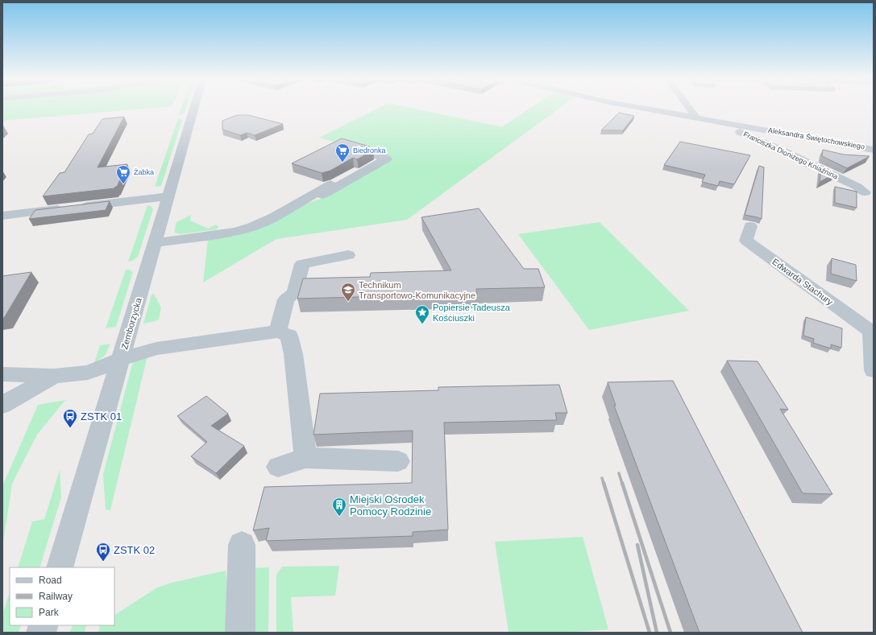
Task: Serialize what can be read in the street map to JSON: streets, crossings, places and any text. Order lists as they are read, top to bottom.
{
  "streets": {
    "street": [
      "Aleksandra Świętochowskiego",
      "Franciszka Dionizego Kniaźnina",
      "Edwarda Stachury",
      "Zemborzycka"
    ]
  },
  "crossings": [
    ["Aleksandra Świętochowskiego", "Franciszka Dionizego Kniaźnina"]
  ],
  "places": {
    "supermarket": ["Biedronka", "Żabka"],
    "school or university": ["Technikum Transportowo-Komunikacyjne"],
    "place": ["Popiersie Tadeusza Kościuszki"],
    "bus stop": ["ZSTK 01", "ZSTK 02"],
    "building": ["Miejski Ośrodek Pomocy Rodzinie"]
  },
  "legend": ["Road", "Railway", "Park"]
}
